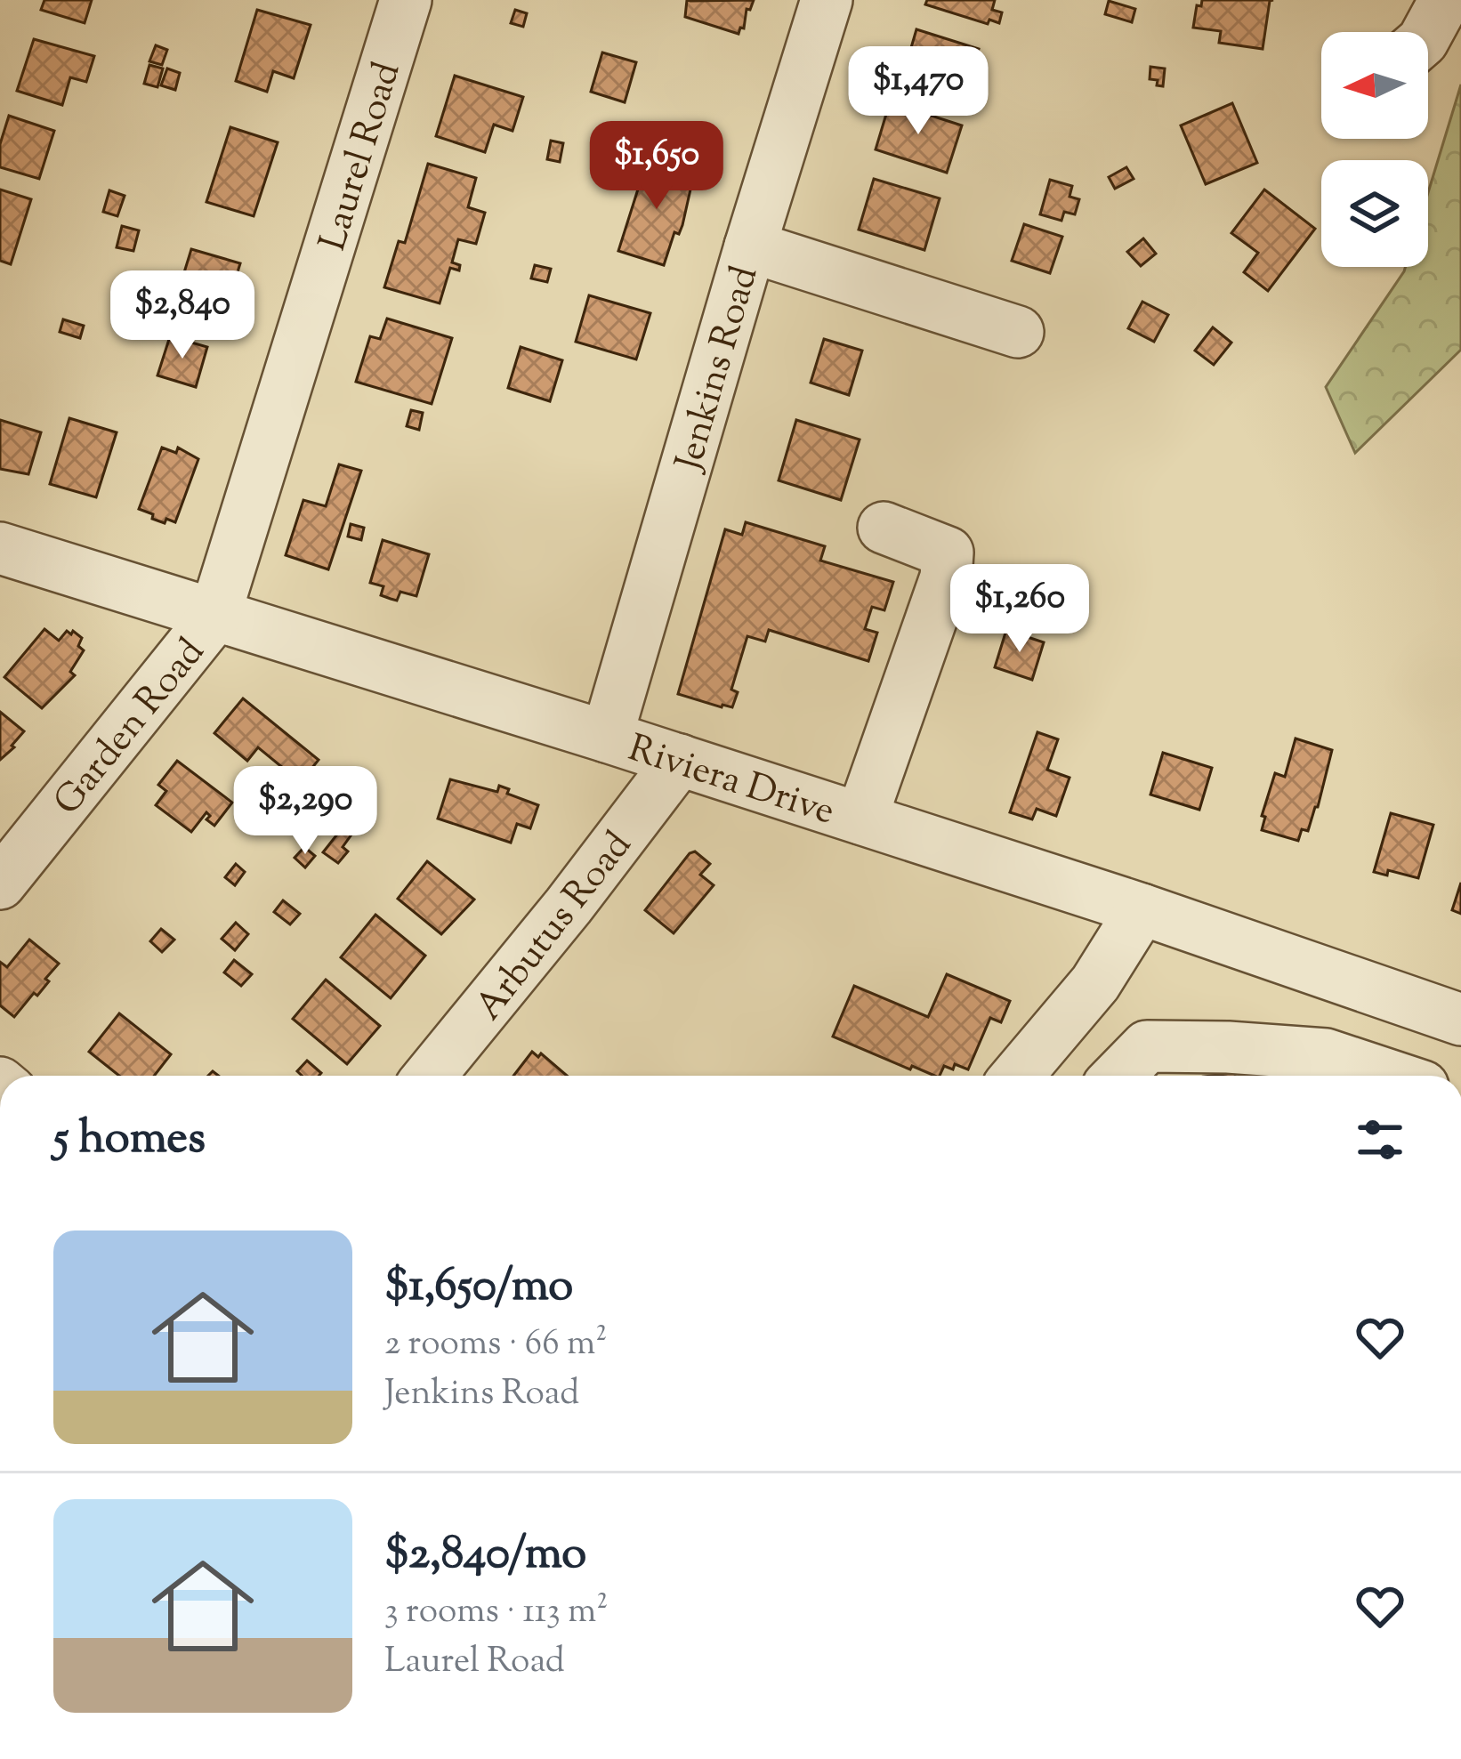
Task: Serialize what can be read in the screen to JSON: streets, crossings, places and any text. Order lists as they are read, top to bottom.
{
  "streets": {
    "street": [
      "Laurel Road",
      "Jenkins Road",
      "Garden Road",
      "Riviera Drive",
      "Arbutus Road"
    ]
  },
  "crossings": [
    ["Laurel Road", "Garden Road"],
    ["Laurel Road", "Riviera Drive"],
    ["Jenkins Road", "Riviera Drive"],
    ["Garden Road", "Riviera Drive"],
    ["Riviera Drive", "Arbutus Road"]
  ],
  "north": "left",
  "page": {
    "price": [
      "$1,470",
      "$1,650",
      "$2,840",
      "$1,260",
      "$2,290"
    ],
    "heading": "5 homes",
    "list": [
      {
        "name": "$1,650/mo",
        "note": "2 rooms · 66 m² · Jenkins Road"
      },
      {
        "name": "$2,840/mo",
        "note": "3 rooms · 113 m² · Laurel Road"
      }
    ]
  }
}
